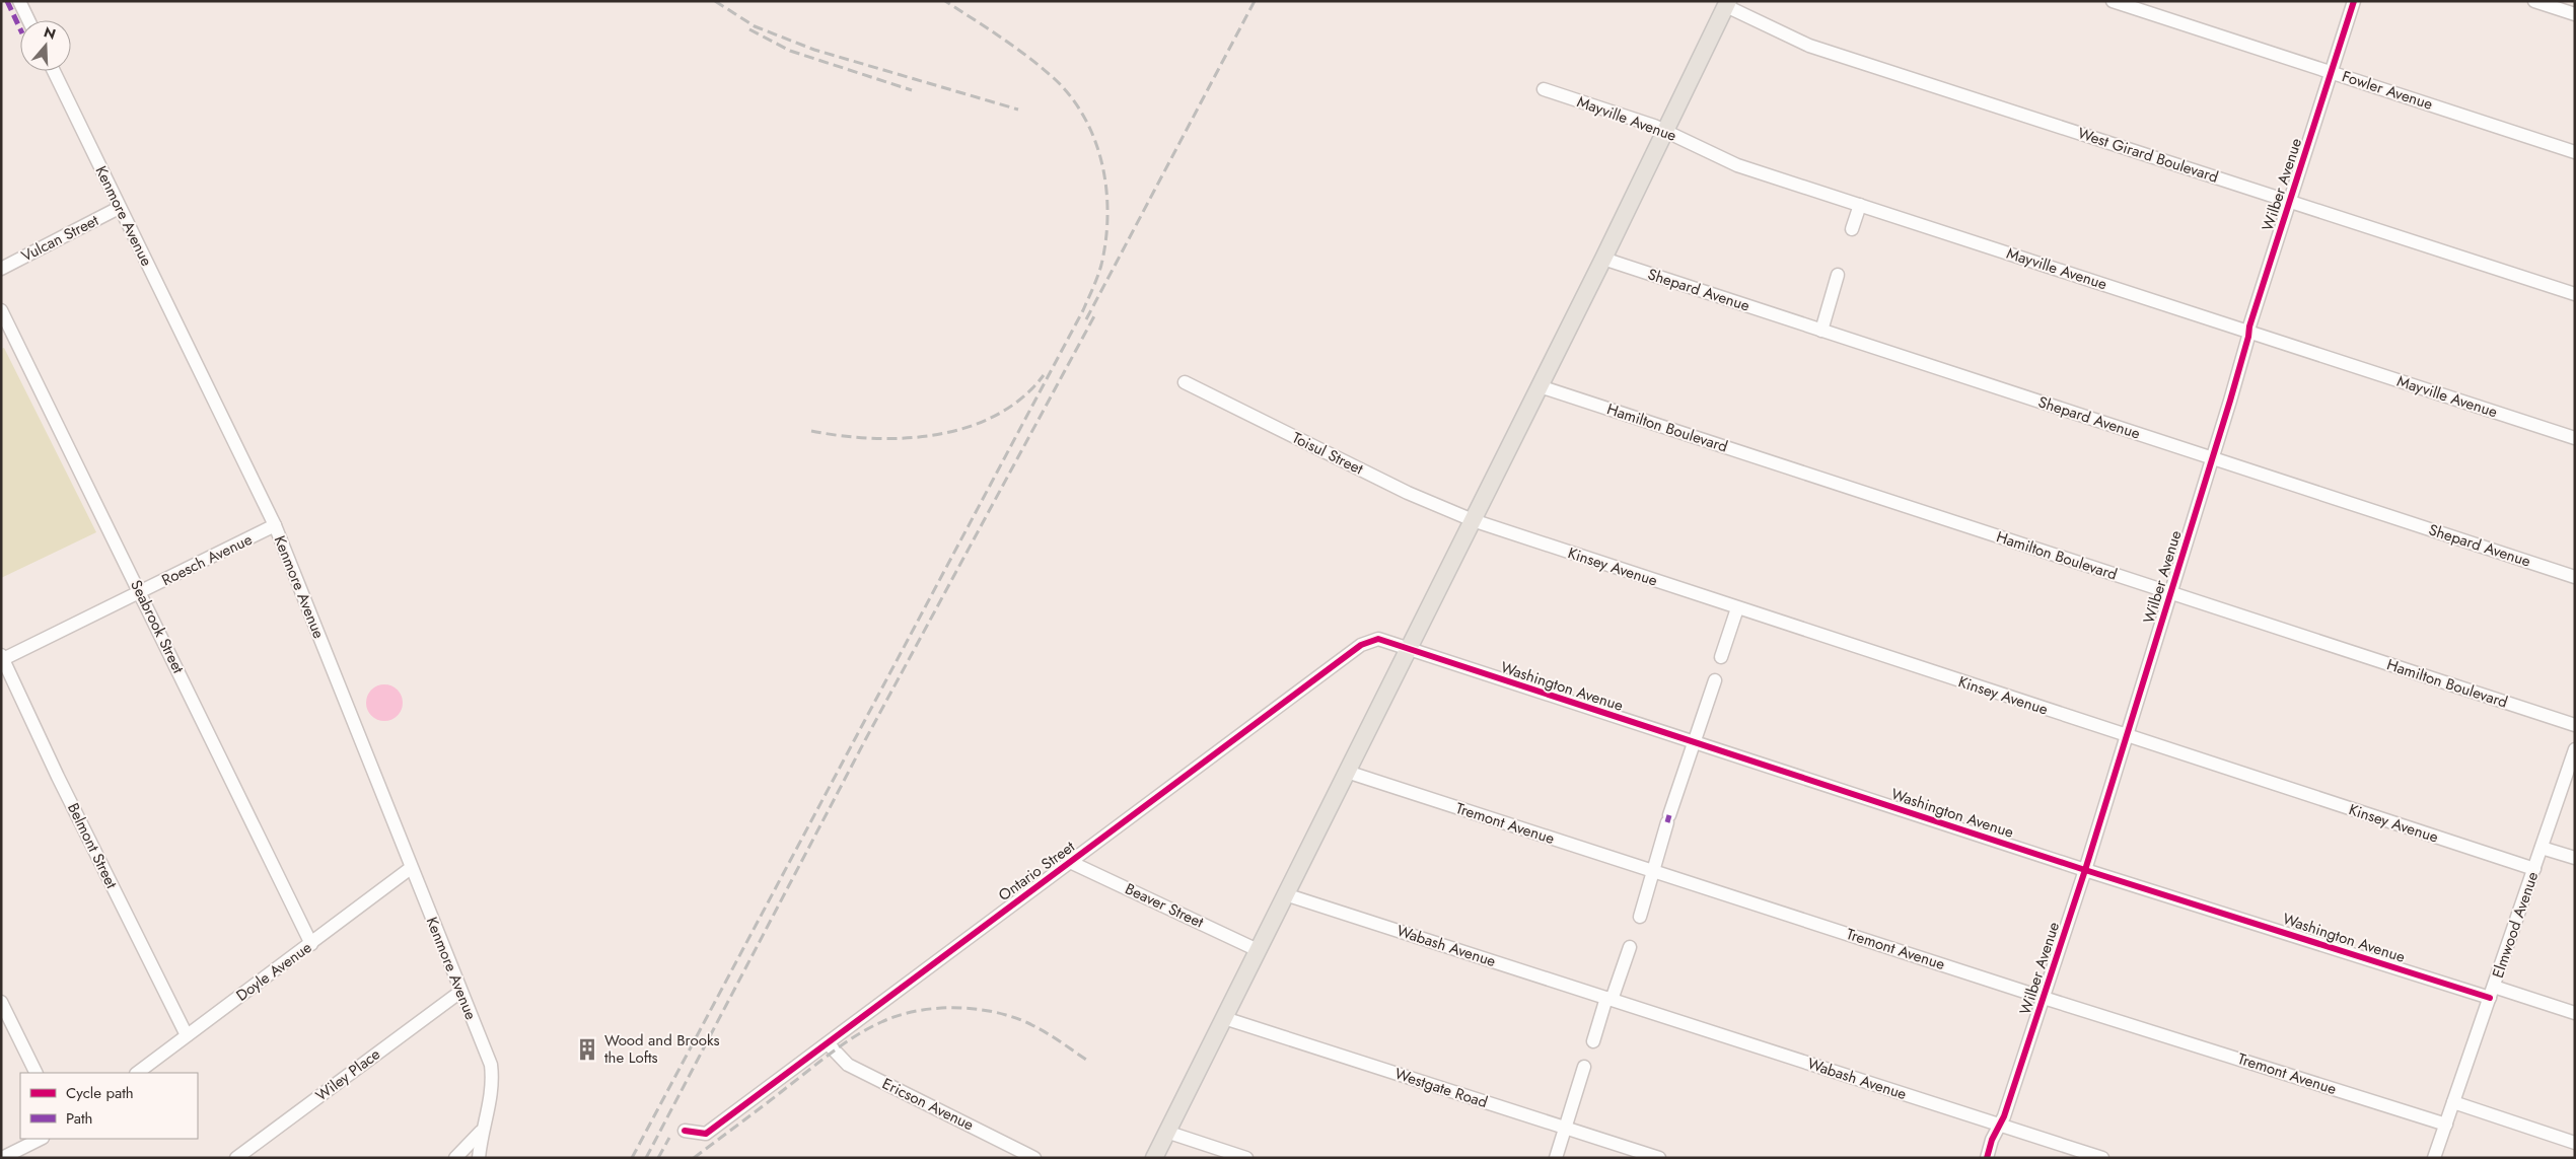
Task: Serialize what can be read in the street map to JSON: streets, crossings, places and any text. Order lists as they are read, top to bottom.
{
  "streets": {
    "street": [
      "Fowler Avenue",
      "Mayville Avenue",
      "West Girard Boulevard",
      "Wilber Avenue",
      "Kenmore Avenue",
      "Vulcan Street",
      "Shepard Avenue",
      "Hamilton Boulevard",
      "Toisul Street",
      "Roesch Avenue",
      "Kinsey Avenue",
      "Seabrook Street",
      "Washington Avenue",
      "Tremont Avenue",
      "Belmont Street",
      "Ontario Street",
      "Beaver Street",
      "Elmwood Avenue",
      "Wabash Avenue",
      "Doyle Avenue",
      "Wiley Place",
      "Westgate Road",
      "Ericson Avenue"
    ]
  },
  "crossings": [
    ["Fowler Avenue", "Wilber Avenue"],
    ["Mayville Avenue", "Wilber Avenue"],
    ["West Girard Boulevard", "Wilber Avenue"],
    ["Wilber Avenue", "Shepard Avenue"],
    ["Wilber Avenue", "Hamilton Boulevard"],
    ["Wilber Avenue", "Kinsey Avenue"],
    ["Wilber Avenue", "Washington Avenue"],
    ["Wilber Avenue", "Tremont Avenue"],
    ["Wilber Avenue", "Wabash Avenue"],
    ["Kenmore Avenue", "Vulcan Street"],
    ["Kenmore Avenue", "Roesch Avenue"],
    ["Kenmore Avenue", "Doyle Avenue"],
    ["Kenmore Avenue", "Wiley Place"],
    ["Toisul Street", "Kinsey Avenue"],
    ["Roesch Avenue", "Seabrook Street"],
    ["Roesch Avenue", "Belmont Street"],
    ["Kinsey Avenue", "Elmwood Avenue"],
    ["Seabrook Street", "Doyle Avenue"],
    ["Washington Avenue", "Ontario Street"],
    ["Washington Avenue", "Elmwood Avenue"],
    ["Tremont Avenue", "Elmwood Avenue"],
    ["Belmont Street", "Doyle Avenue"],
    ["Ontario Street", "Beaver Street"],
    ["Ontario Street", "Ericson Avenue"]
  ],
  "places": {
    "building": ["Wood and Brooks the Lofts"]
  },
  "legend": ["Cycle path", "Path"],
  "north": "top"
}
